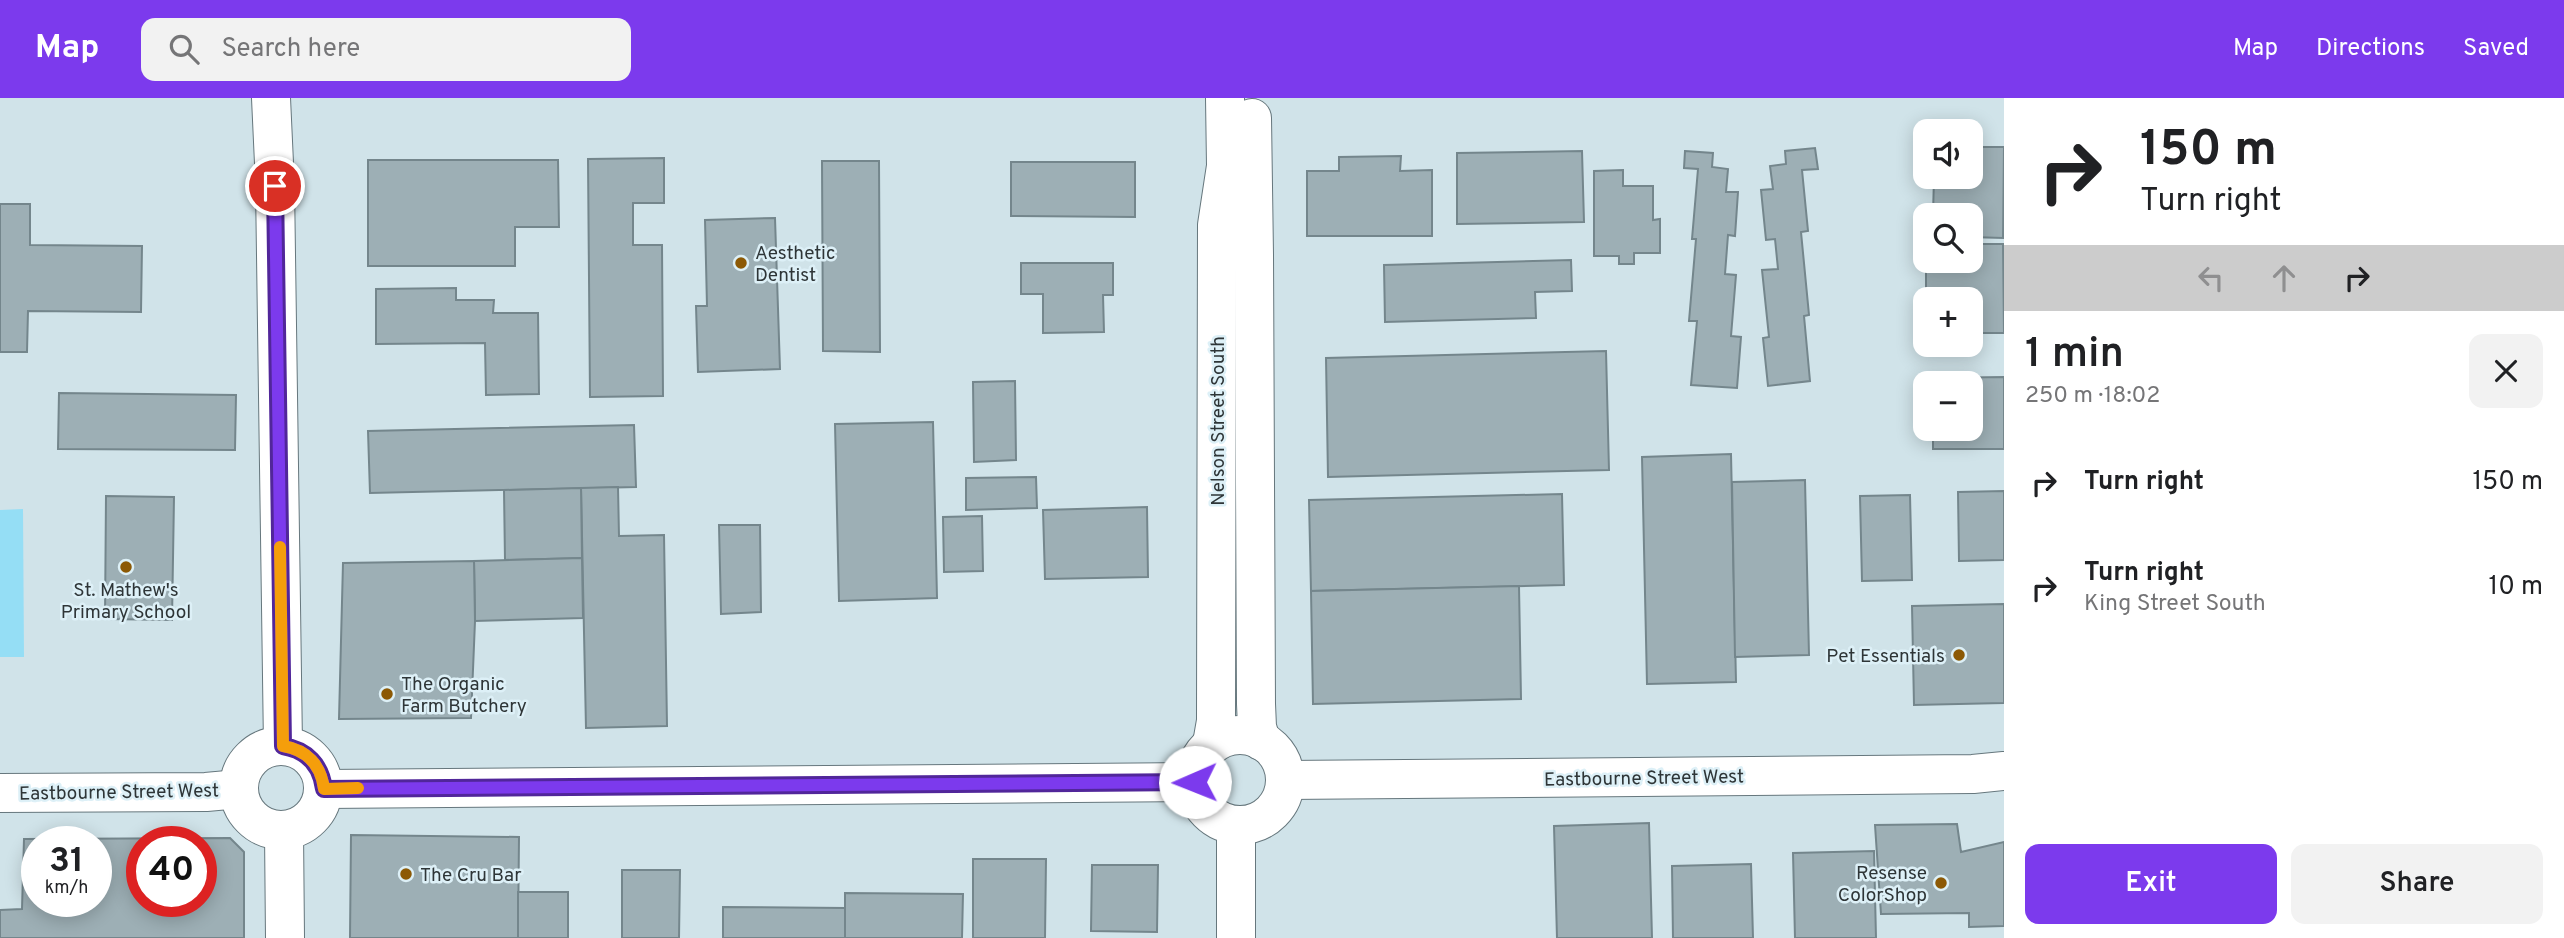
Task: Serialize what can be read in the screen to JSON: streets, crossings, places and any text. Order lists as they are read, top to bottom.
{
  "streets": {
    "street": ["Nelson Street South", "Eastbourne Street West"]
  },
  "crossings": [
    ["Nelson Street South", "Eastbourne Street West"]
  ],
  "places": [
    "Aesthetic Dentist",
    "St. Mathew's Primary School",
    "Pet Essentials",
    "The Organic Farm Butchery",
    "The Cru Bar",
    "Resense ColorShop"
  ],
  "page": {
    "header": "Map",
    "search": "Search here",
    "nav": ["Map", "Directions", "Saved"],
    "turn": ["150 m", "Turn right"],
    "map_buttons": ["+", "−"],
    "heading": ["1 min", "250 m · 18:02"],
    "list": [
      {
        "name": "Turn right",
        "value": "150 m"
      },
      {
        "name": "Turn right",
        "note": "King Street South",
        "value": "10 m"
      }
    ],
    "speed": "31 km/h",
    "limit": "40",
    "buttons": ["Exit", "Share"]
  }
}
